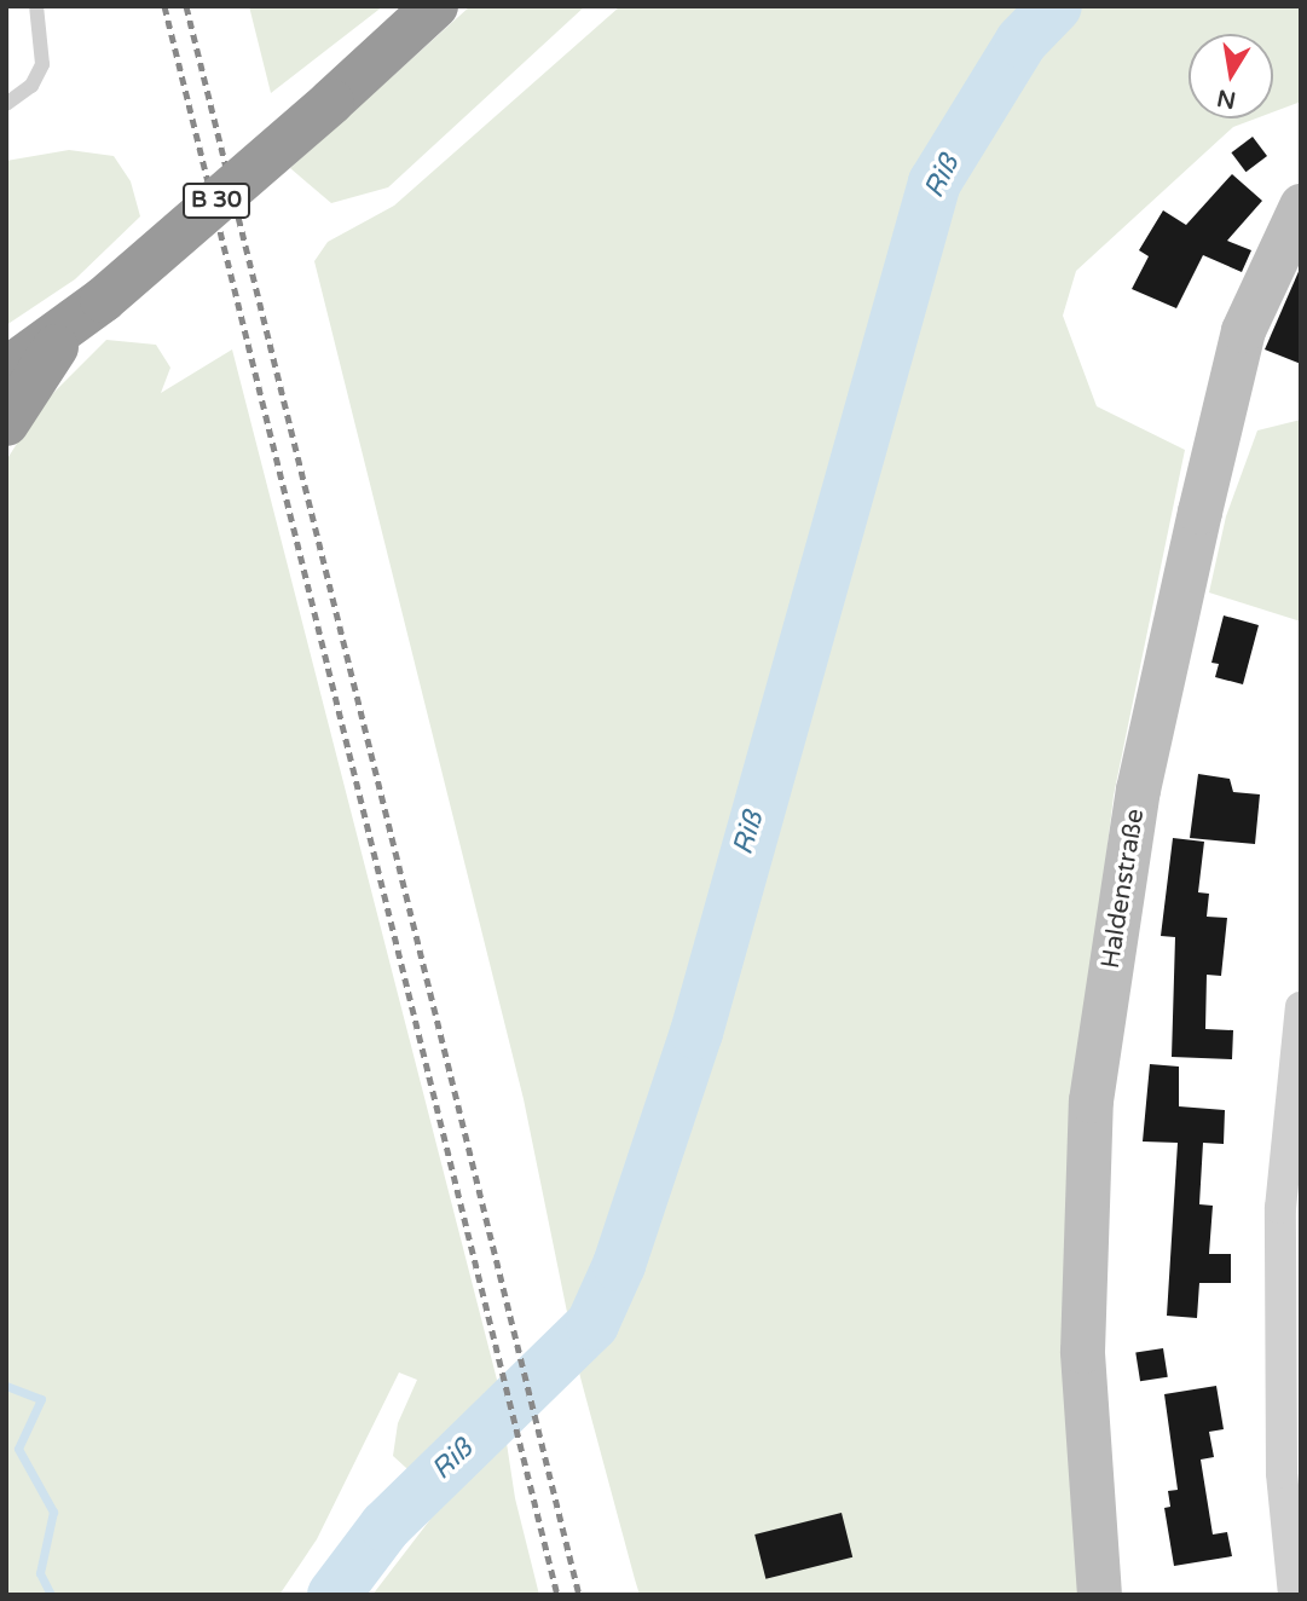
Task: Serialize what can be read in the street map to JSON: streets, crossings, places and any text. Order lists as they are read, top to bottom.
{
  "streets": {
    "highway": ["B 30"],
    "street": ["Haldenstraße"]
  },
  "water": ["Riß"],
  "north": "bottom"
}
